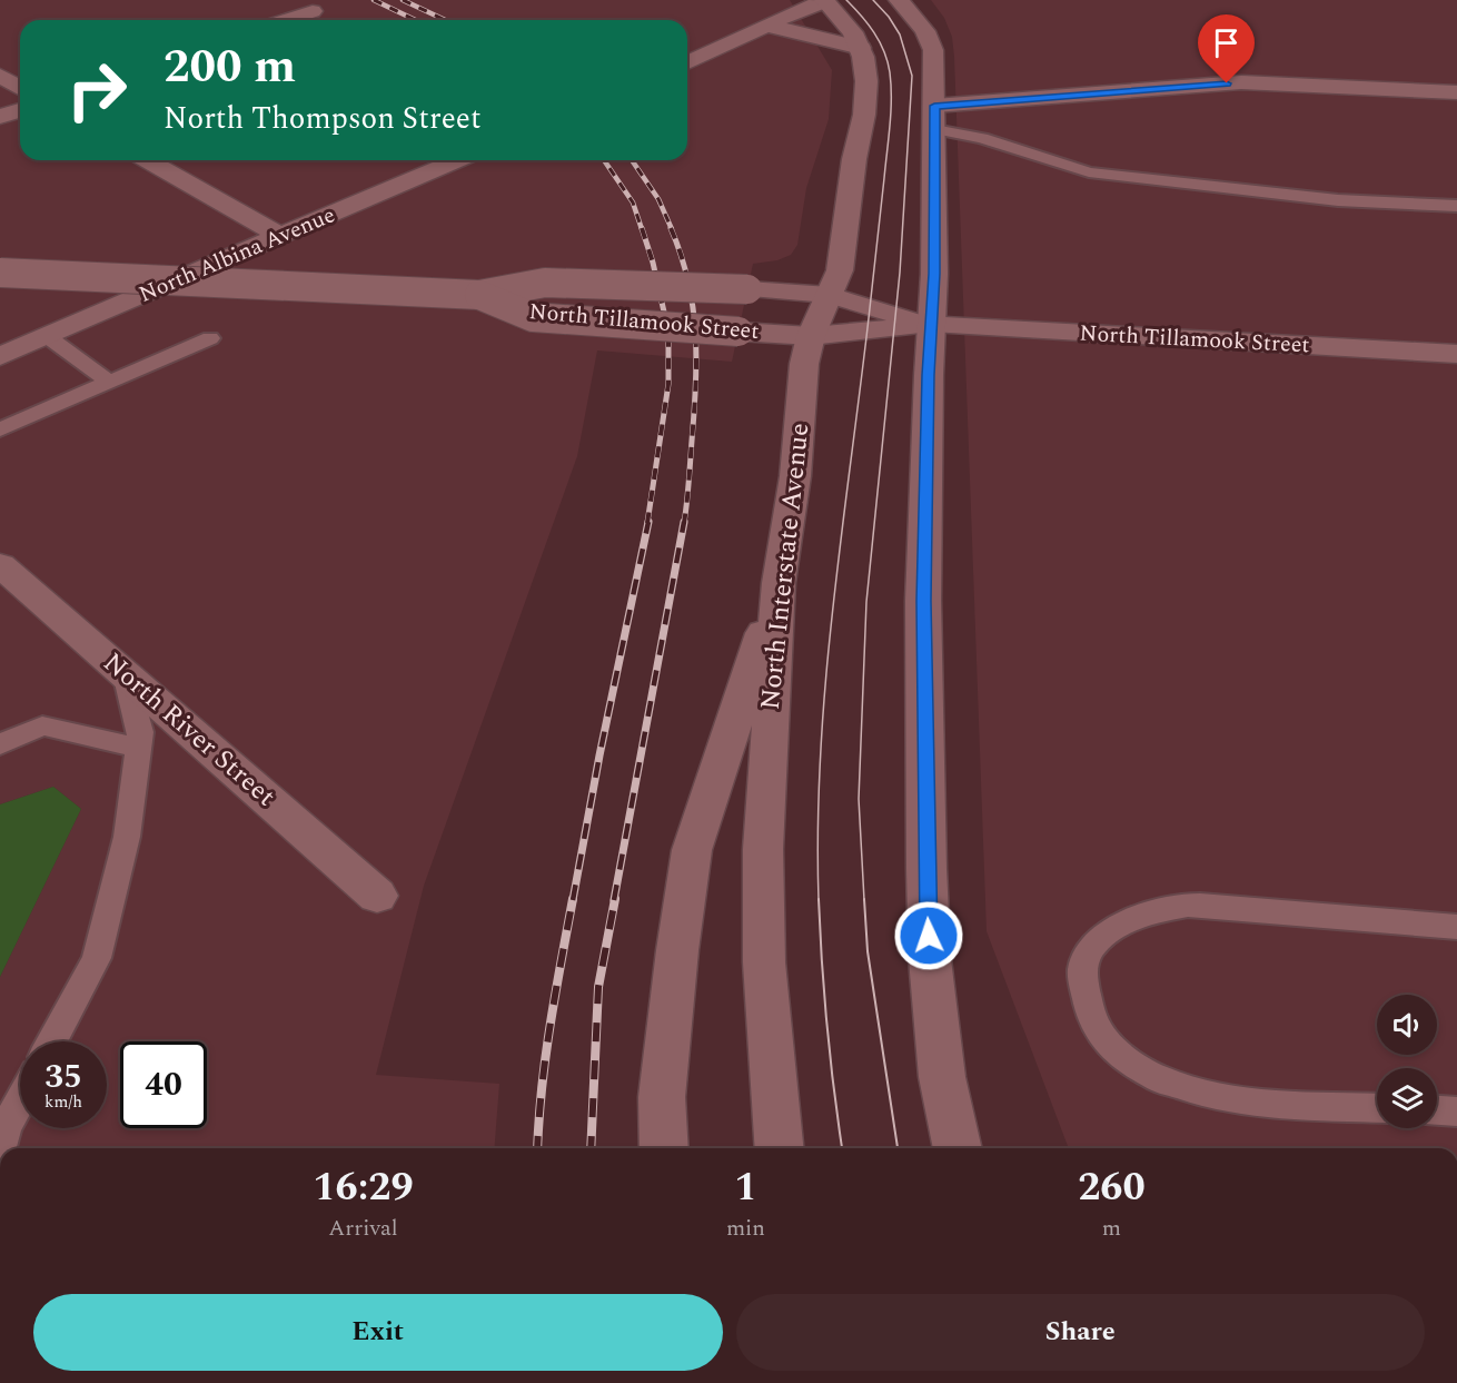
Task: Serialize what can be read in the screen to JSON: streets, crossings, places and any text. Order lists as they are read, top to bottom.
{
  "streets": {
    "street": [
      "North Albina Avenue",
      "North Tillamook Street",
      "North Interstate Avenue",
      "North River Street"
    ]
  },
  "crossings": [
    ["North Tillamook Street", "North Interstate Avenue"]
  ],
  "page": {
    "turn": ["200 m", "North Thompson Street"],
    "speed": "35 km/h",
    "limit": "40",
    "eta": [
      "16:29",
      "Arrival",
      "1",
      "min",
      "260",
      "m"
    ],
    "buttons": ["Exit", "Share"]
  }
}
